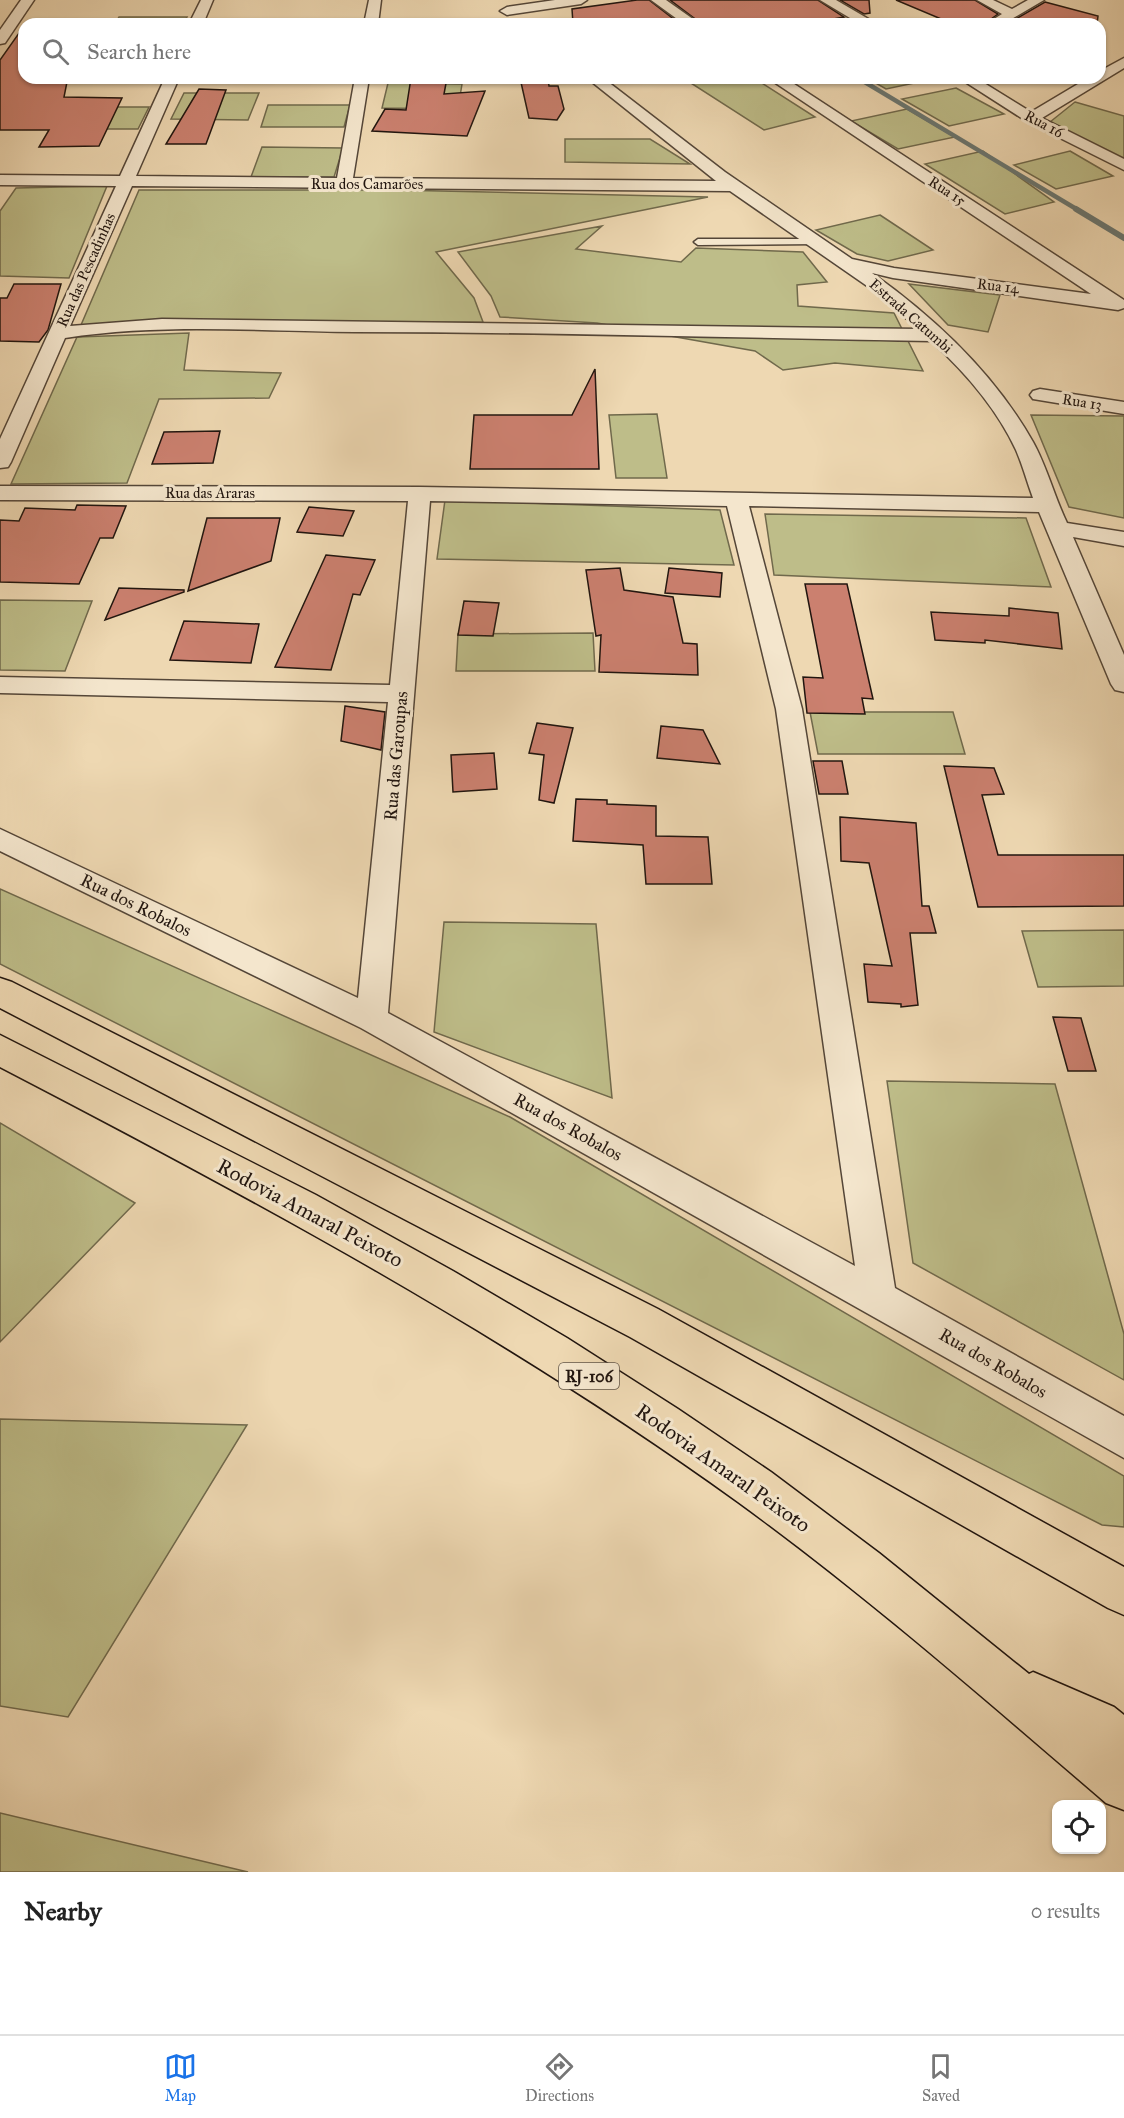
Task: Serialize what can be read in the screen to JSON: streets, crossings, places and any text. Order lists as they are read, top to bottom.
{
  "streets": {
    "highway": ["Rodovia Amaral Peixoto", "RJ-106"],
    "street": [
      "Rua 16",
      "Rua dos Camarões",
      "Rua 15",
      "Rua das Pescadinhas",
      "Rua 14",
      "Estrada Catumbi",
      "Rua 13",
      "Rua das Araras",
      "Rua das Garoupas",
      "Rua dos Robalos"
    ]
  },
  "crossings": [
    ["Rua dos Camarões", "Rua das Pescadinhas"],
    ["Rua dos Camarões", "Estrada Catumbi"],
    ["Rua 15", "Rua 14"],
    ["Rua 14", "Estrada Catumbi"],
    ["Estrada Catumbi", "Rua das Araras"],
    ["Rua das Araras", "Rua das Garoupas"],
    ["Rua das Garoupas", "Rua dos Robalos"]
  ],
  "page": {
    "search": "Search here",
    "heading": ["Nearby", "0 results"],
    "nav": ["Map", "Directions", "Saved"]
  }
}
